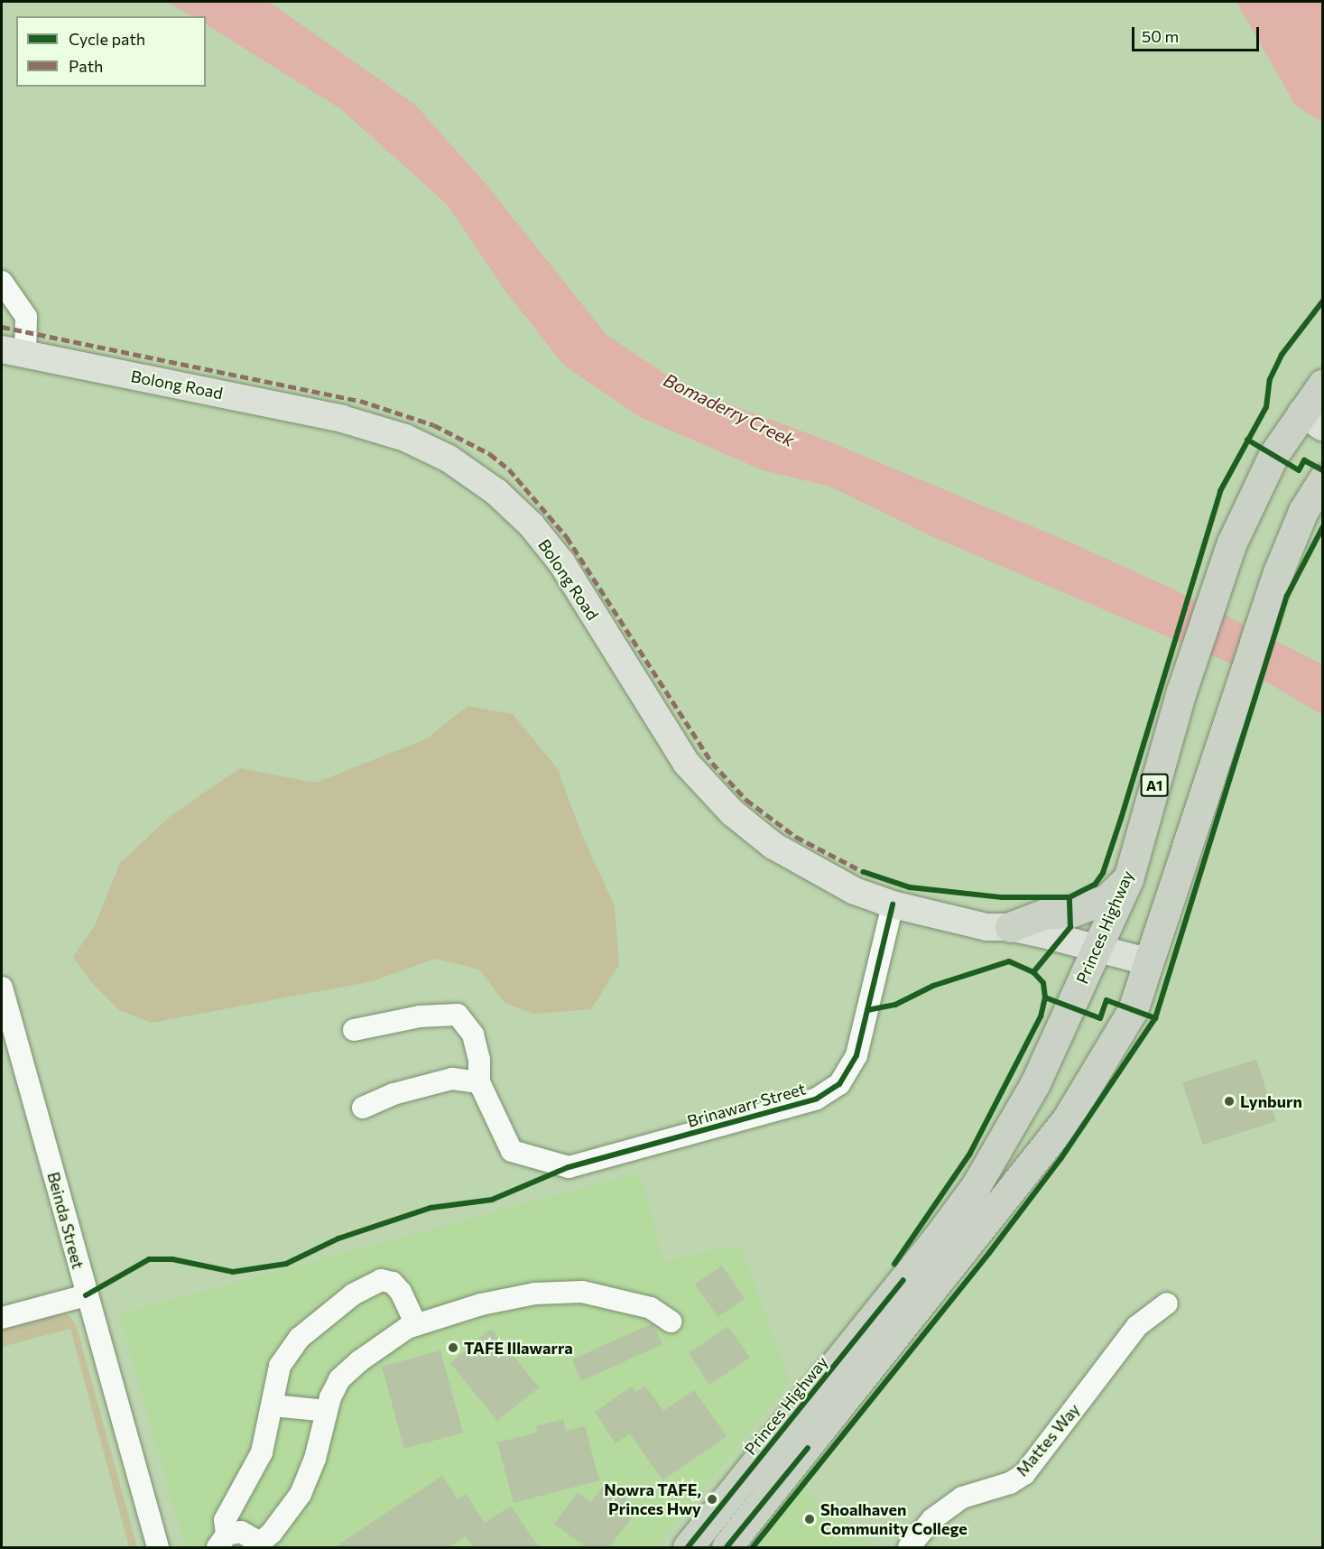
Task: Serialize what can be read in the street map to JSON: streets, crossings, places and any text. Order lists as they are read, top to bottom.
{
  "streets": {
    "highway": ["A1", "Princes Highway"],
    "main road": ["Bolong Road"],
    "street": ["Brinawarr Street", "Beinda Street", "Mattes Way"]
  },
  "crossings": [
    ["Bolong Road", "Princes Highway"],
    ["Bolong Road", "Brinawarr Street"]
  ],
  "water": ["Bomaderry Creek"],
  "places": [
    "Lynburn",
    "TAFE Illawarra",
    "Nowra TAFE, Princes Hwy",
    "Shoalhaven Community College"
  ],
  "legend": ["Cycle path", "Path"],
  "scale_bar": "50 m"
}
